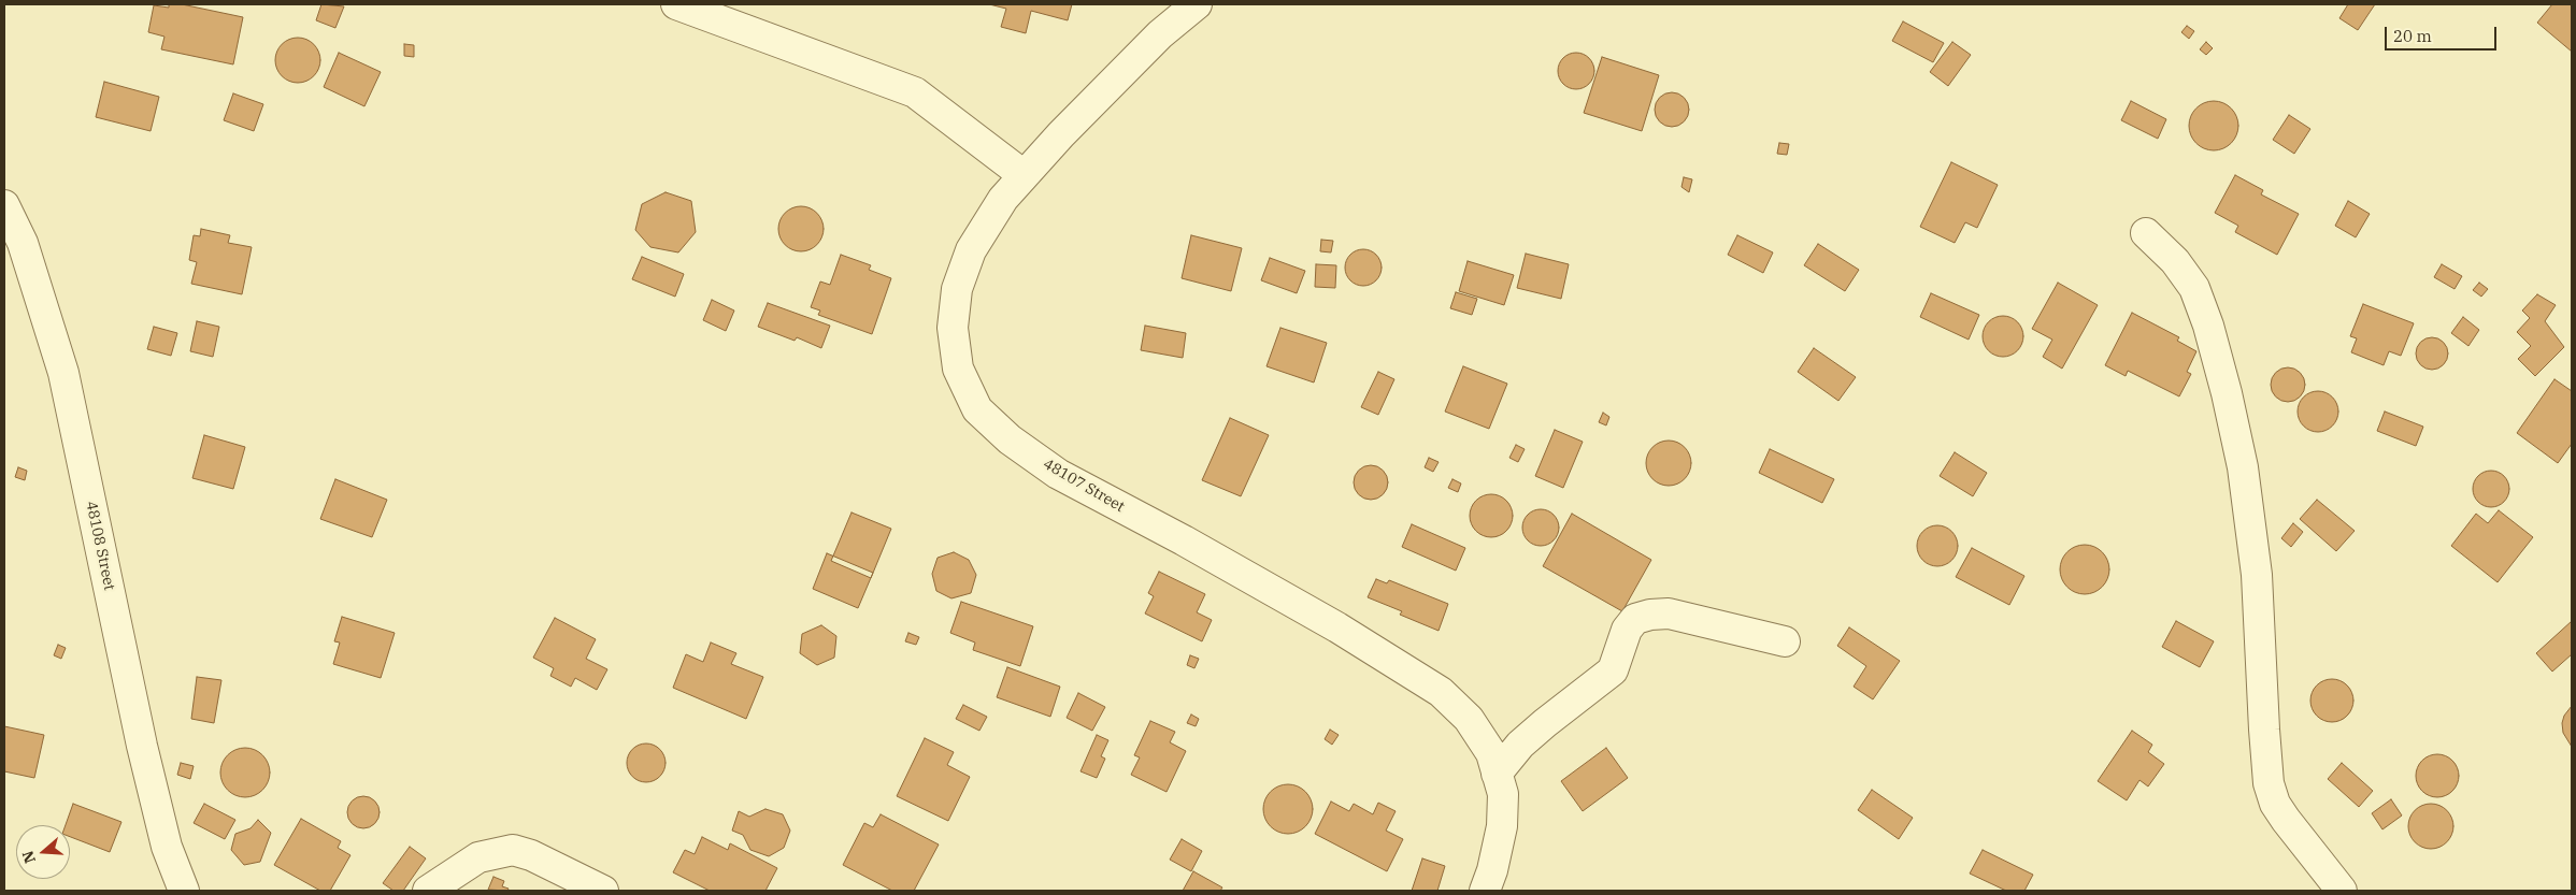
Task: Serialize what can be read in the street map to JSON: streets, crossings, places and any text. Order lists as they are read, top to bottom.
{
  "streets": {
    "street": ["48107 Street", "48108 Street"]
  },
  "scale_bar": "20 m",
  "north": "left"
}
